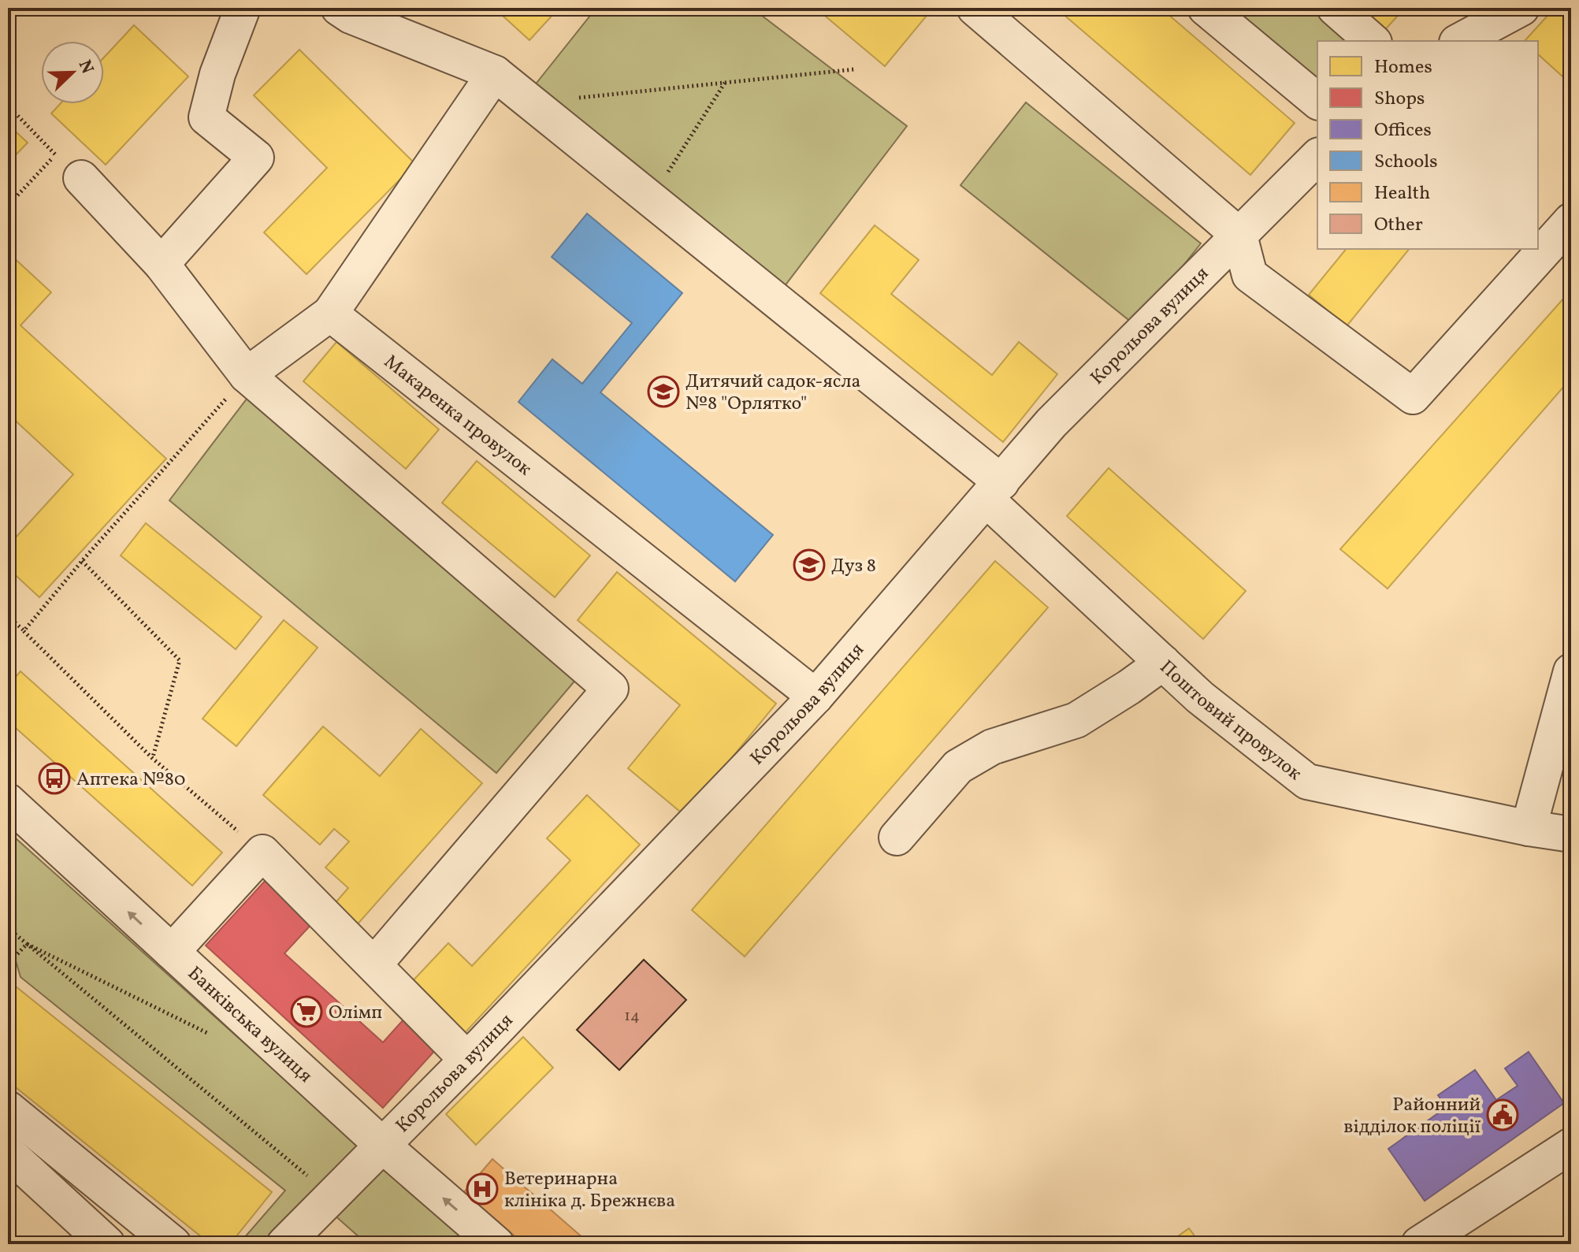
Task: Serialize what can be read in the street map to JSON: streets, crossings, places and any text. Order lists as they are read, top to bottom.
{
  "streets": {
    "street": [
      "Корольова вулиця",
      "Макаренка провулок",
      "Поштовий провулок",
      "Банківська вулиця"
    ]
  },
  "crossings": [
    ["Корольова вулиця", "Макаренка провулок"],
    ["Корольова вулиця", "Поштовий провулок"],
    ["Корольова вулиця", "Банківська вулиця"]
  ],
  "one_way": ["Банківська вулиця"],
  "places": {
    "school or university": ["Дитячий садок-ясла №8 \"Орлятко\"", "Дуз 8"],
    "bus stop": ["Аптека №80"],
    "supermarket": ["Олімп"],
    "public building": ["Районний відділок поліції"],
    "hospital": ["Ветеринарна клініка д. Брежнєва"]
  },
  "house_numbers": ["14"],
  "legend": [
    "Homes",
    "Shops",
    "Offices",
    "Schools",
    "Health",
    "Other"
  ],
  "north": "top right"
}
